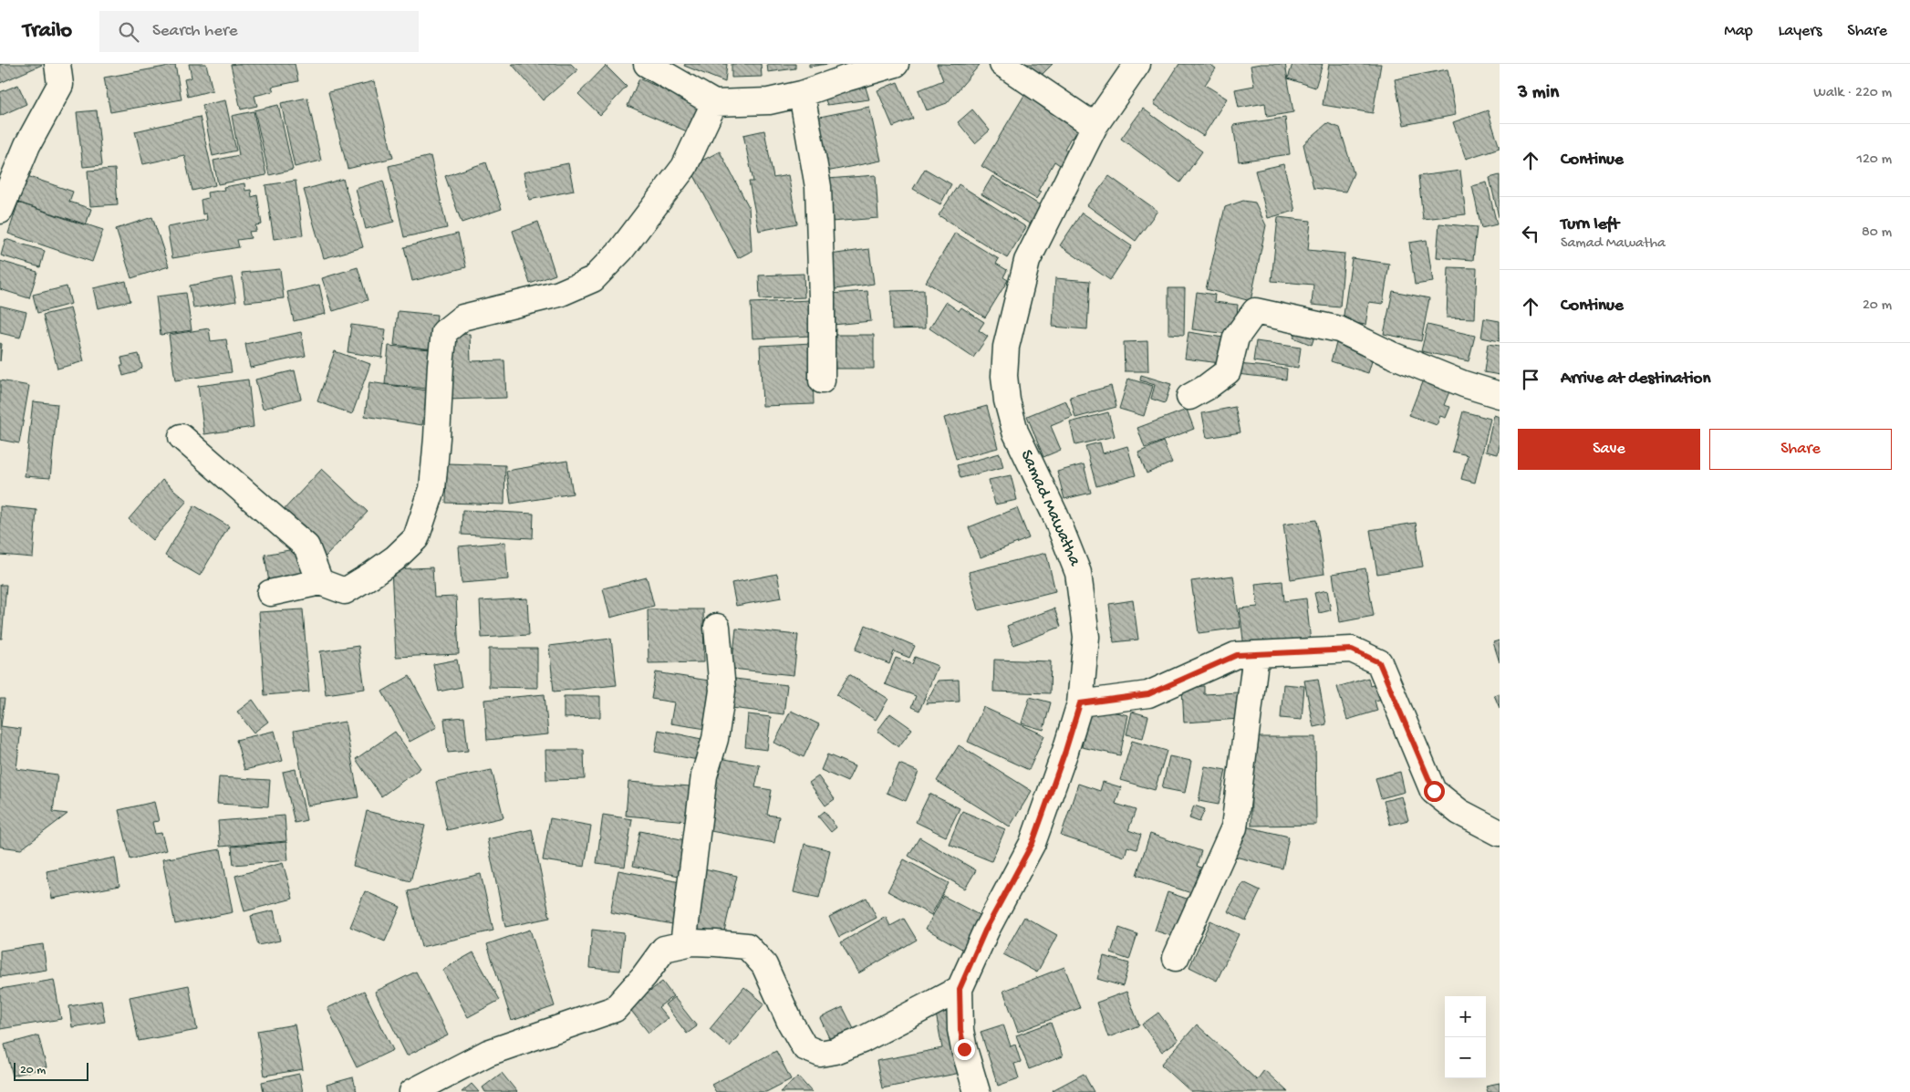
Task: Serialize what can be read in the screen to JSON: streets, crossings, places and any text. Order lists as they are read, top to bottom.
{
  "streets": {
    "street": ["Samad Mawatha"]
  },
  "scale_bar": "20 m",
  "page": {
    "header": "Trailo",
    "search": "Search here",
    "nav": ["Map", "Layers", "Share"],
    "heading": ["3 min", "Walk · 220 m"],
    "list": [
      ["Continue", "120 m"],
      ["Turn left", "Samad Mawatha", "80 m"],
      ["Continue", "20 m"],
      "Arrive at destination"
    ],
    "buttons": ["Save", "Share"],
    "map_buttons": ["+", "−"],
    "scale": "20 m"
  }
}
